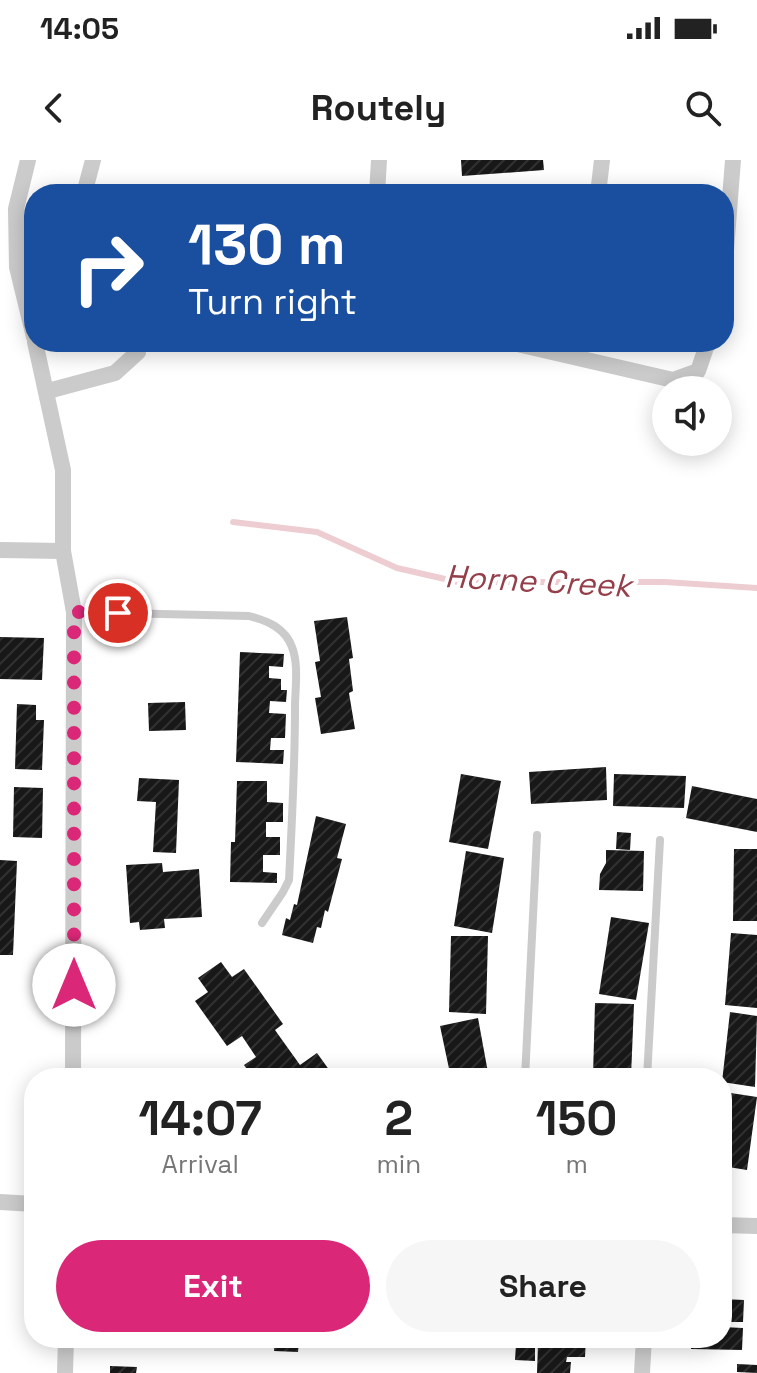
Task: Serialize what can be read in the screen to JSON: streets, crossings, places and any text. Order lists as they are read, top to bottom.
{
  "water": ["Horne Creek"],
  "page": {
    "status": "14:05",
    "header": "Routely",
    "turn": ["130 m", "Turn right"],
    "eta": [
      "14:07",
      "Arrival",
      "2",
      "min",
      "150",
      "m"
    ],
    "buttons": ["Exit", "Share"]
  }
}
